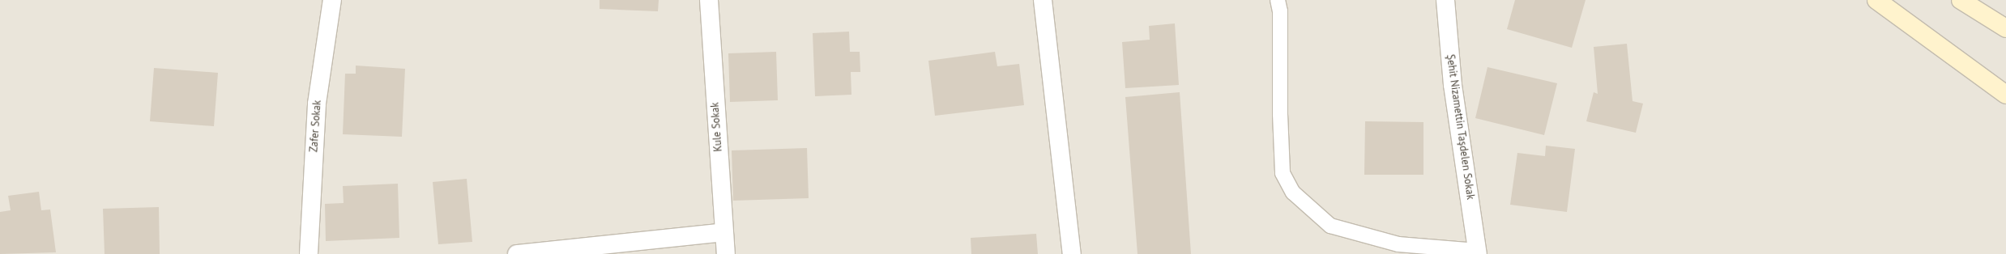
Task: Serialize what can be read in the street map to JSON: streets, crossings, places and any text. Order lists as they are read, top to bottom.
{
  "streets": {
    "street": ["Zafer Sokak", "Kule Sokak", "Şehit Nizamettin Taşdelen Sokak"]
  }
}
